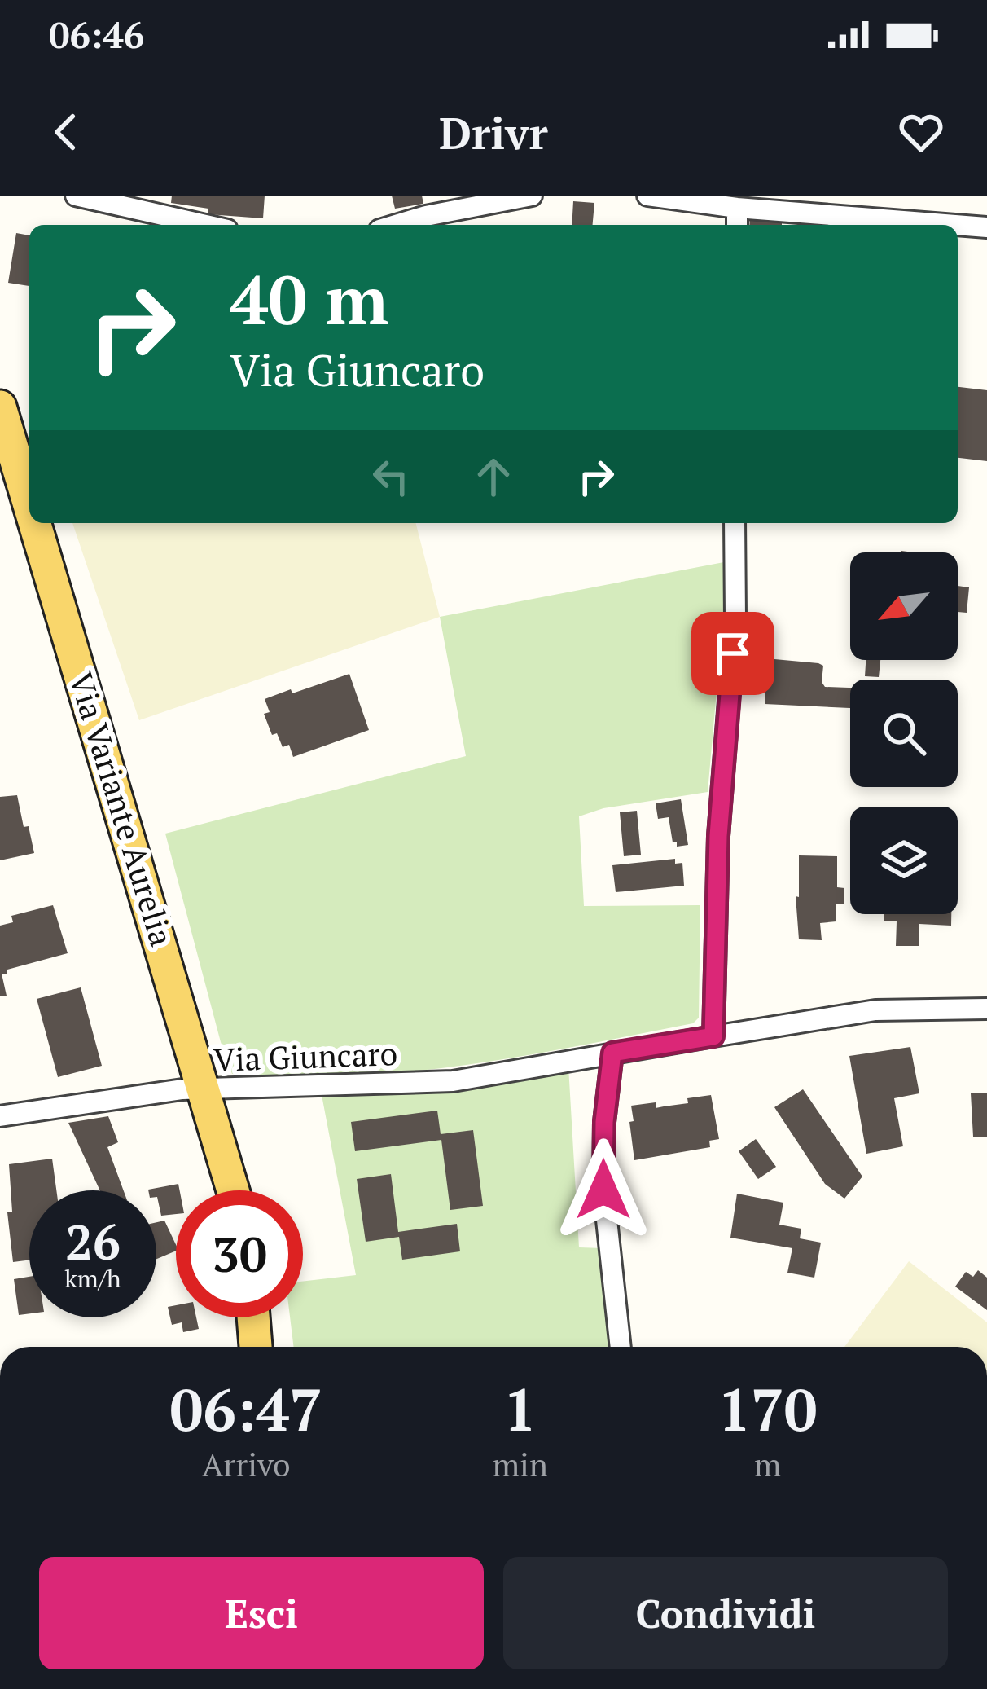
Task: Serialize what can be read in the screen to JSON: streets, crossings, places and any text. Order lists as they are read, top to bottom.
{
  "streets": {
    "main road": ["Via Variante Aurelia"],
    "street": ["Via Giuncaro"]
  },
  "crossings": [
    ["Via Variante Aurelia", "Via Giuncaro"]
  ],
  "north": "bottom left",
  "page": {
    "status": "06:46",
    "header": "Drivr",
    "turn": ["40 m", "Via Giuncaro"],
    "speed": "26 km/h",
    "limit": "30",
    "eta": [
      "06:47",
      "Arrivo",
      "1",
      "min",
      "170",
      "m"
    ],
    "buttons": ["Esci", "Condividi"]
  }
}
